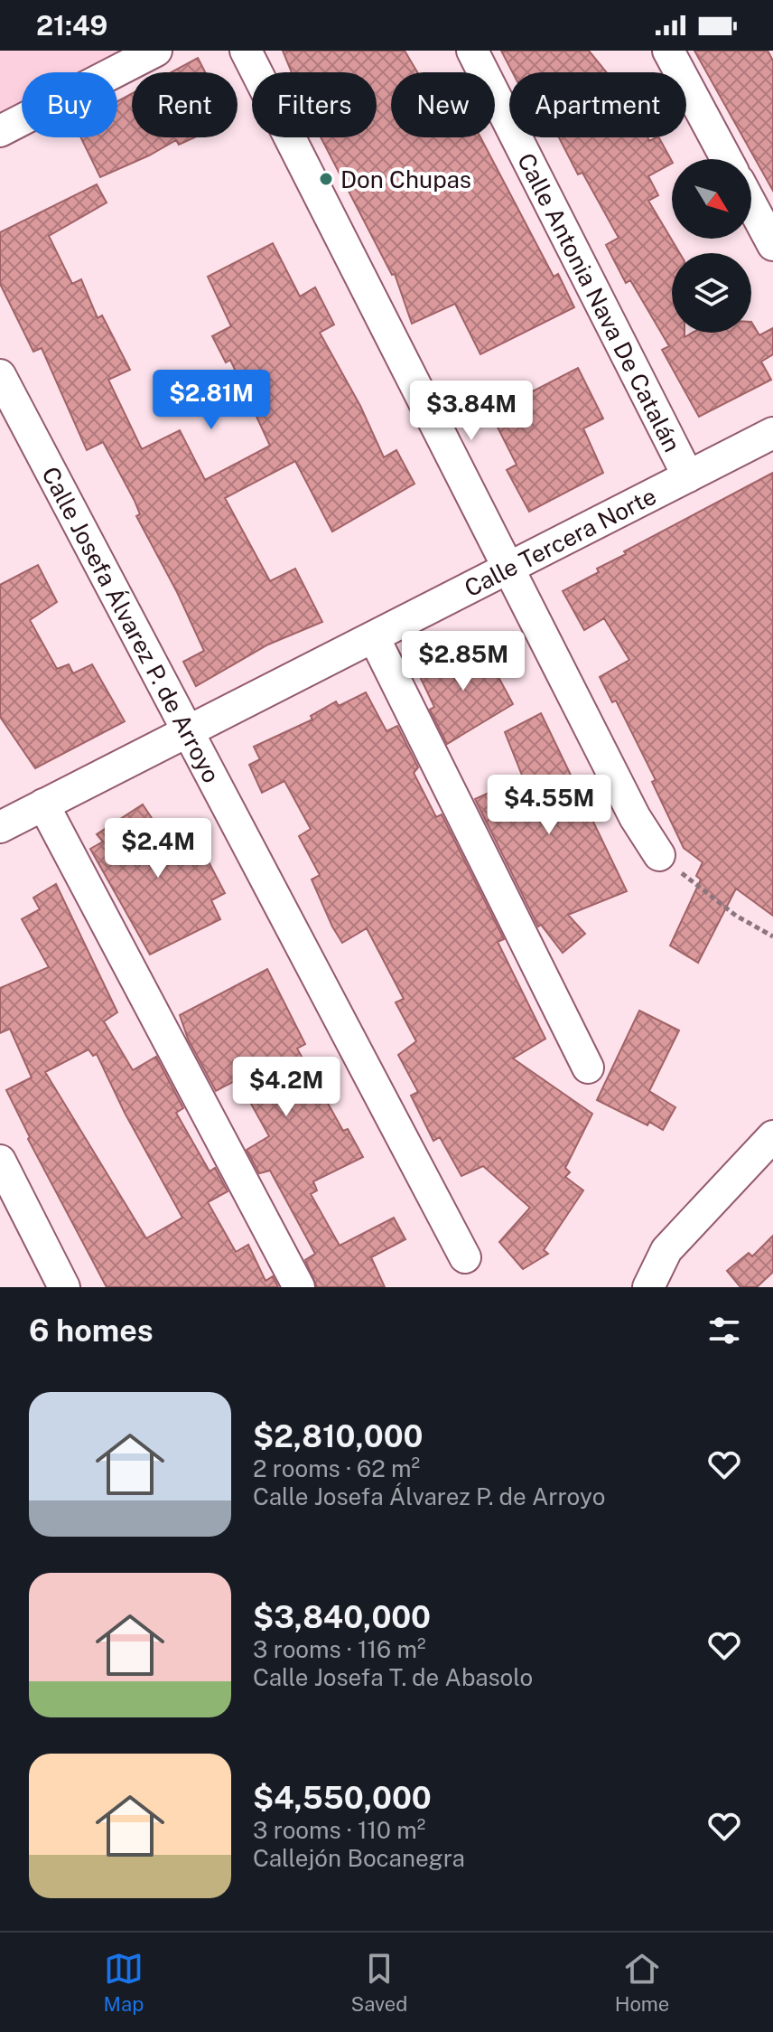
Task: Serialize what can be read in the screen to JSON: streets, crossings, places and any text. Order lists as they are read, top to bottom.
{
  "streets": {
    "street": ["Calle Antonia Nava De Catalán", "Calle Tercera Norte", "Calle Josefa Álvarez P. de Arroyo"]
  },
  "crossings": [
    ["Calle Antonia Nava De Catalán", "Calle Tercera Norte"],
    ["Calle Tercera Norte", "Calle Josefa Álvarez P. de Arroyo"]
  ],
  "places": ["Don Chupas"],
  "north": "bottom right",
  "page": {
    "status": "21:49",
    "chip": [
      "Buy",
      "Rent",
      "Filters",
      "New",
      "Apartment"
    ],
    "price": [
      "$2.81M",
      "$3.84M",
      "$2.85M",
      "$4.55M",
      "$2.4M",
      "$4.2M"
    ],
    "heading": "6 homes",
    "list": [
      {
        "name": "$2,810,000",
        "note": "2 rooms · 62 m² · Calle Josefa Álvarez P. de Arroyo"
      },
      {
        "name": "$3,840,000",
        "note": "3 rooms · 116 m² · Calle Josefa T. de Abasolo"
      },
      {
        "name": "$4,550,000",
        "note": "3 rooms · 110 m² · Callejón Bocanegra"
      }
    ],
    "tabs": ["Map", "Saved", "Home"]
  }
}
